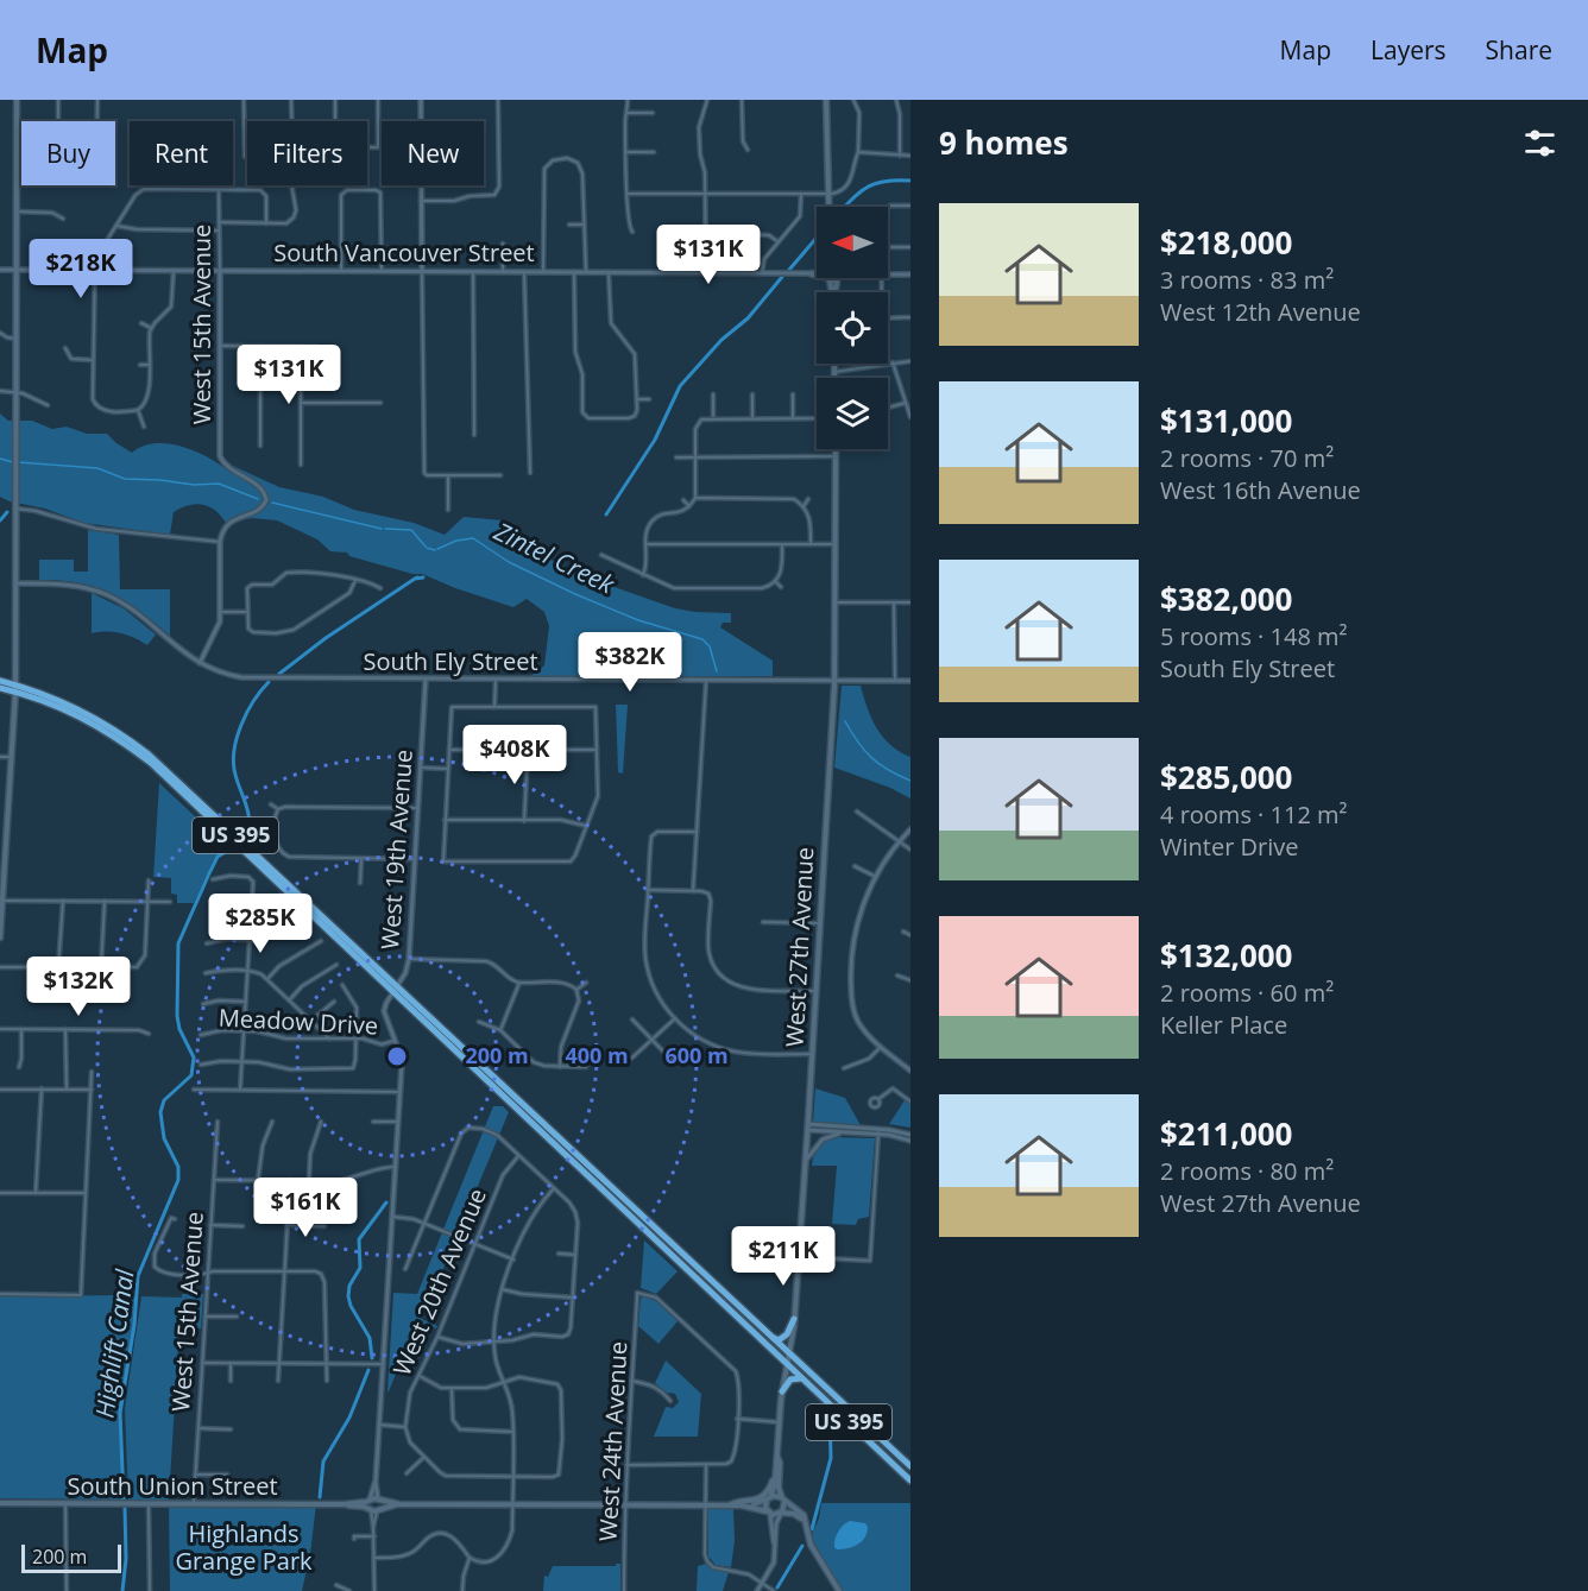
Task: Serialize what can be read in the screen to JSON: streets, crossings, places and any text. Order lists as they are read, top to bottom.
{
  "streets": {
    "highway": ["US 395"],
    "main road": ["West 27th Avenue", "South Union Street"],
    "street": [
      "South Vancouver Street",
      "West 15th Avenue",
      "South Ely Street",
      "West 19th Avenue",
      "Meadow Drive",
      "West 20th Avenue",
      "West 24th Avenue"
    ]
  },
  "crossings": [
    ["South Vancouver Street", "West 15th Avenue"],
    ["West 15th Avenue", "South Union Street"],
    ["South Ely Street", "West 19th Avenue"],
    ["South Ely Street", "West 27th Avenue"],
    ["US 395", "West 19th Avenue"],
    ["US 395", "West 27th Avenue"],
    ["West 19th Avenue", "Meadow Drive"],
    ["West 19th Avenue", "South Union Street"],
    ["West 27th Avenue", "South Union Street"],
    ["West 24th Avenue", "South Union Street"]
  ],
  "water": ["Zintel Creek", "Highlift Canal"],
  "parks": ["Highlands Grange Park"],
  "scale_bar": "200 m",
  "north": "left",
  "page": {
    "header": "Map",
    "nav": ["Map", "Layers", "Share"],
    "heading": "9 homes",
    "chip": [
      "Buy",
      "Rent",
      "Filters",
      "New"
    ],
    "list": [
      {
        "name": "$218,000",
        "note": "3 rooms · 83 m² · West 12th Avenue"
      },
      {
        "name": "$131,000",
        "note": "2 rooms · 70 m² · West 16th Avenue"
      },
      {
        "name": "$382,000",
        "note": "5 rooms · 148 m² · South Ely Street"
      },
      {
        "name": "$285,000",
        "note": "4 rooms · 112 m² · Winter Drive"
      },
      {
        "name": "$132,000",
        "note": "2 rooms · 60 m² · Keller Place"
      },
      {
        "name": "$211,000",
        "note": "2 rooms · 80 m² · West 27th Avenue"
      }
    ],
    "price": [
      "$131K",
      "$218K",
      "$131K",
      "$382K",
      "$408K",
      "$285K",
      "$132K",
      "$161K",
      "$211K"
    ],
    "scale": "200 m"
  },
  "rings": ["200 m", "400 m", "600 m"]
}
